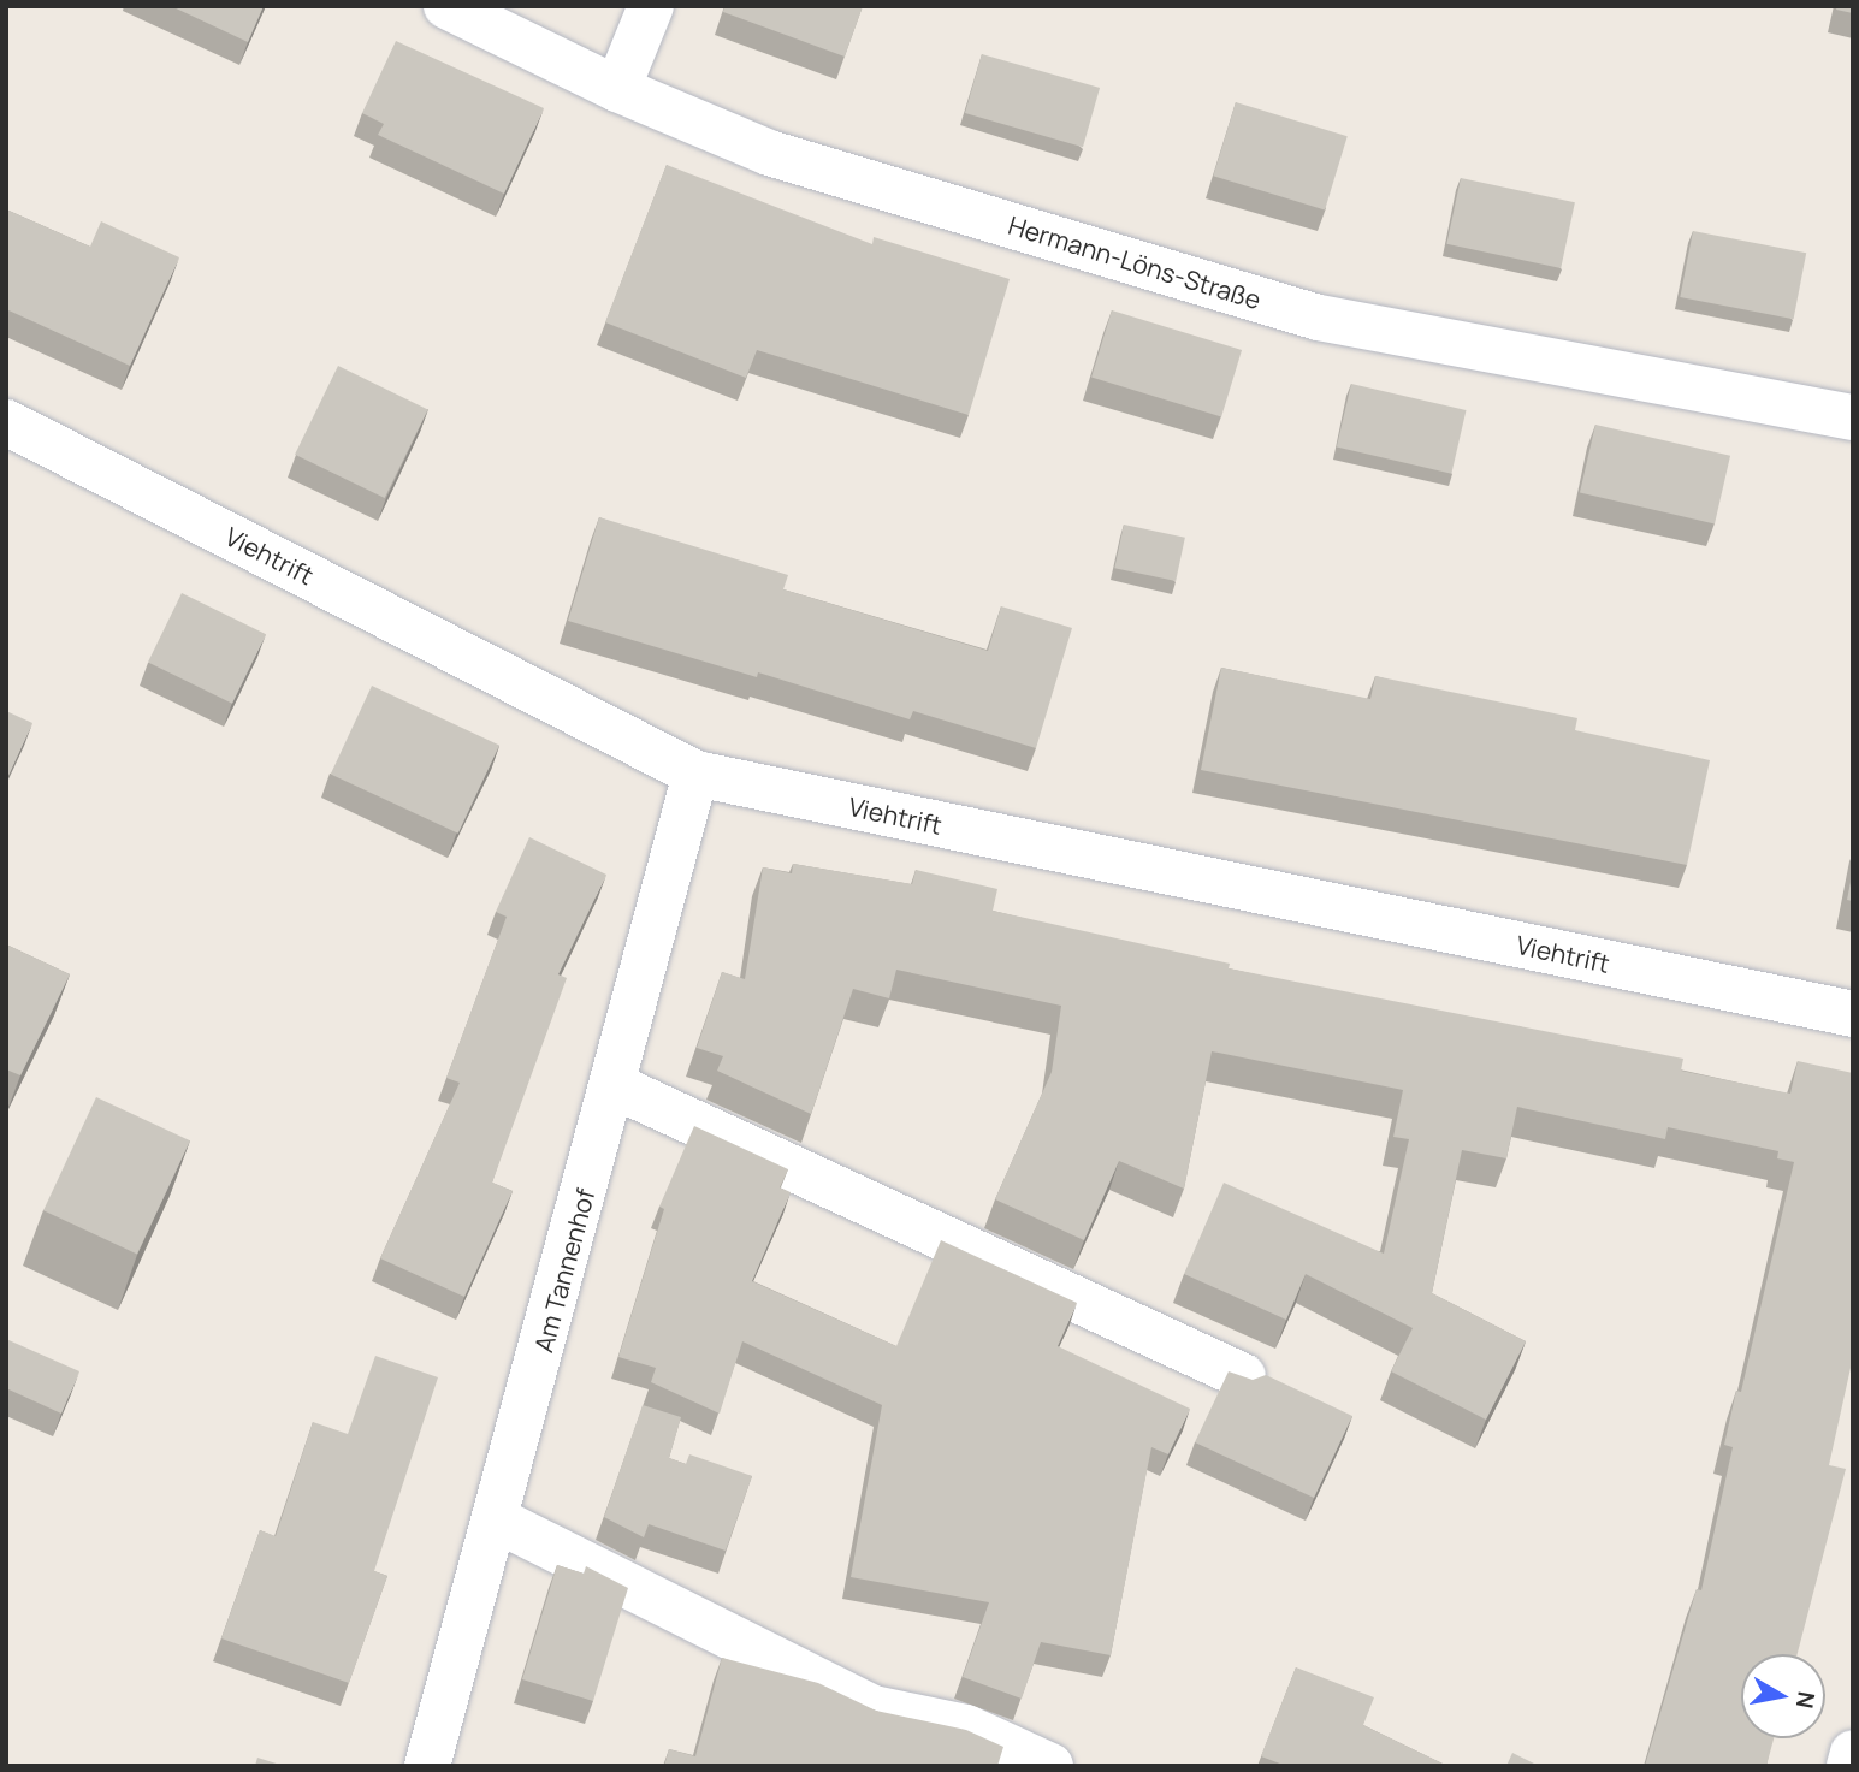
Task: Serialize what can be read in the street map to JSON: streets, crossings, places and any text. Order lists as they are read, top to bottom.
{
  "streets": {
    "street": ["Hermann-Löns-Straße", "Viehtrift", "Am Tannenhof"]
  },
  "crossings": [
    ["Viehtrift", "Am Tannenhof"]
  ],
  "north": "right"
}
